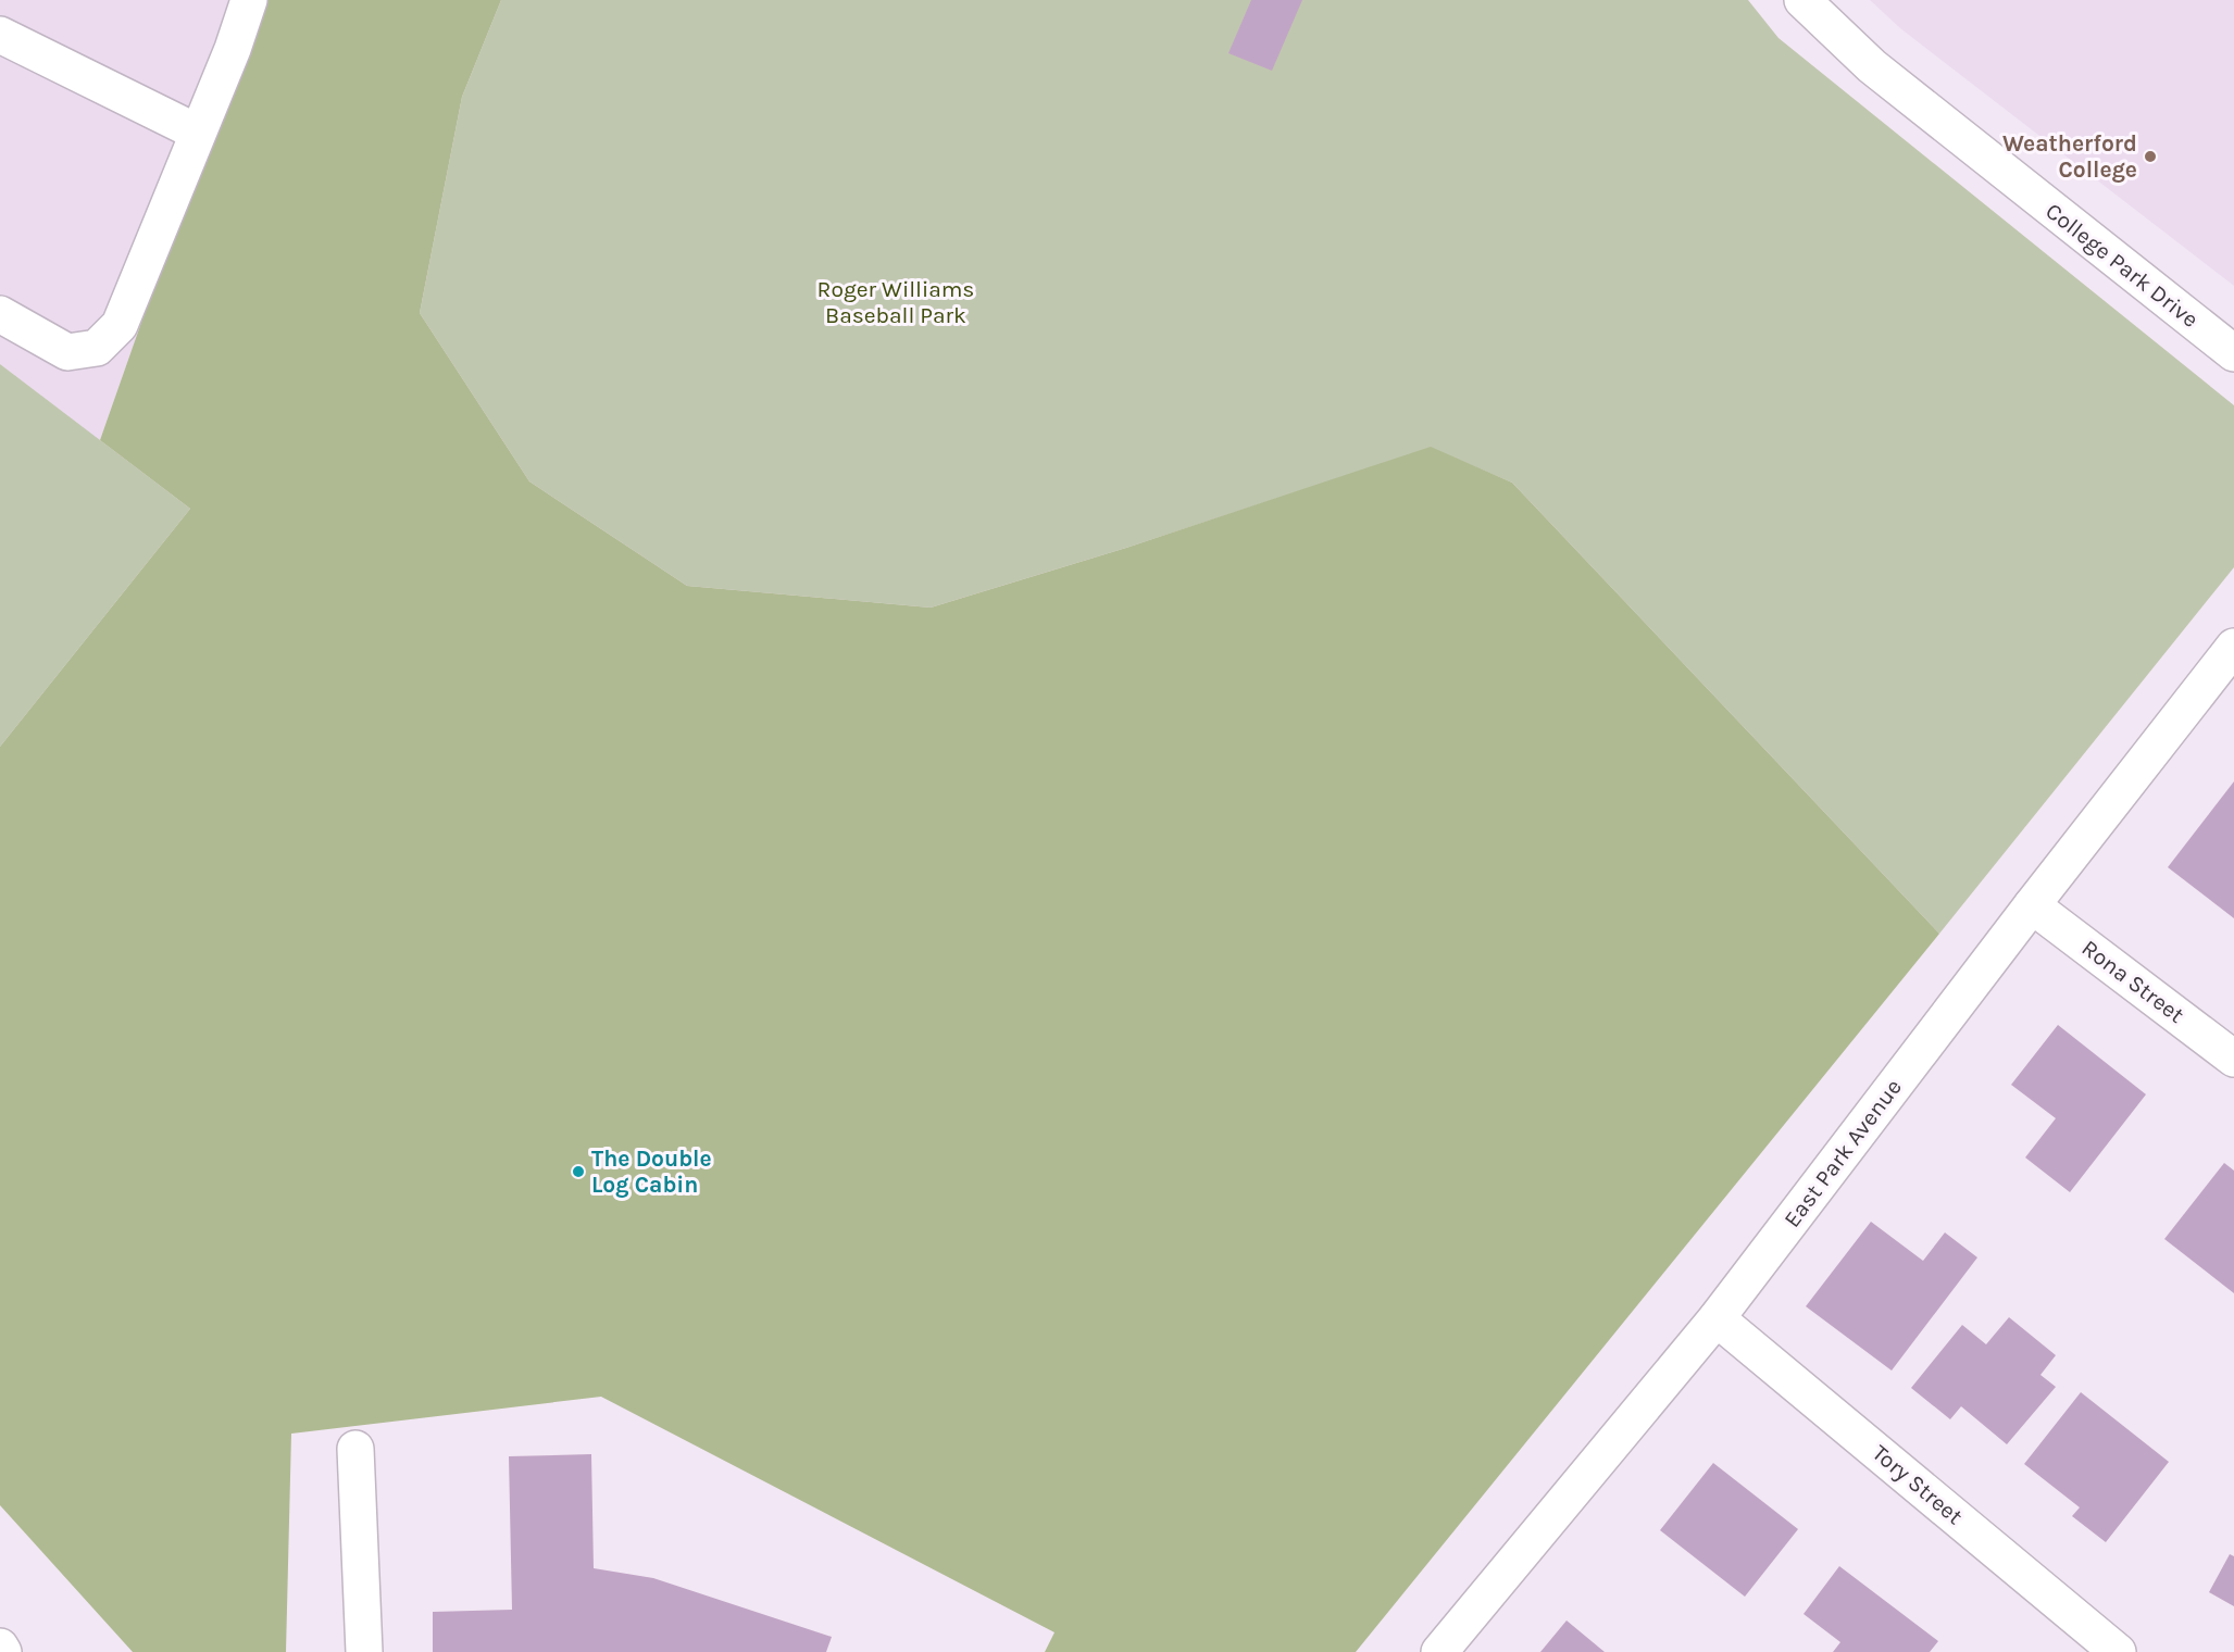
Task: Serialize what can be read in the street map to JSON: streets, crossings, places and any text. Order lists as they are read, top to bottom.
{
  "streets": {
    "street": [
      "College Park Drive",
      "Rona Street",
      "East Park Avenue",
      "Tory Street"
    ]
  },
  "crossings": [
    ["Rona Street", "East Park Avenue"],
    ["East Park Avenue", "Tory Street"]
  ],
  "parks": ["Roger Williams Baseball Park"],
  "places": ["Weatherford College", "The Double Log Cabin"]
}
